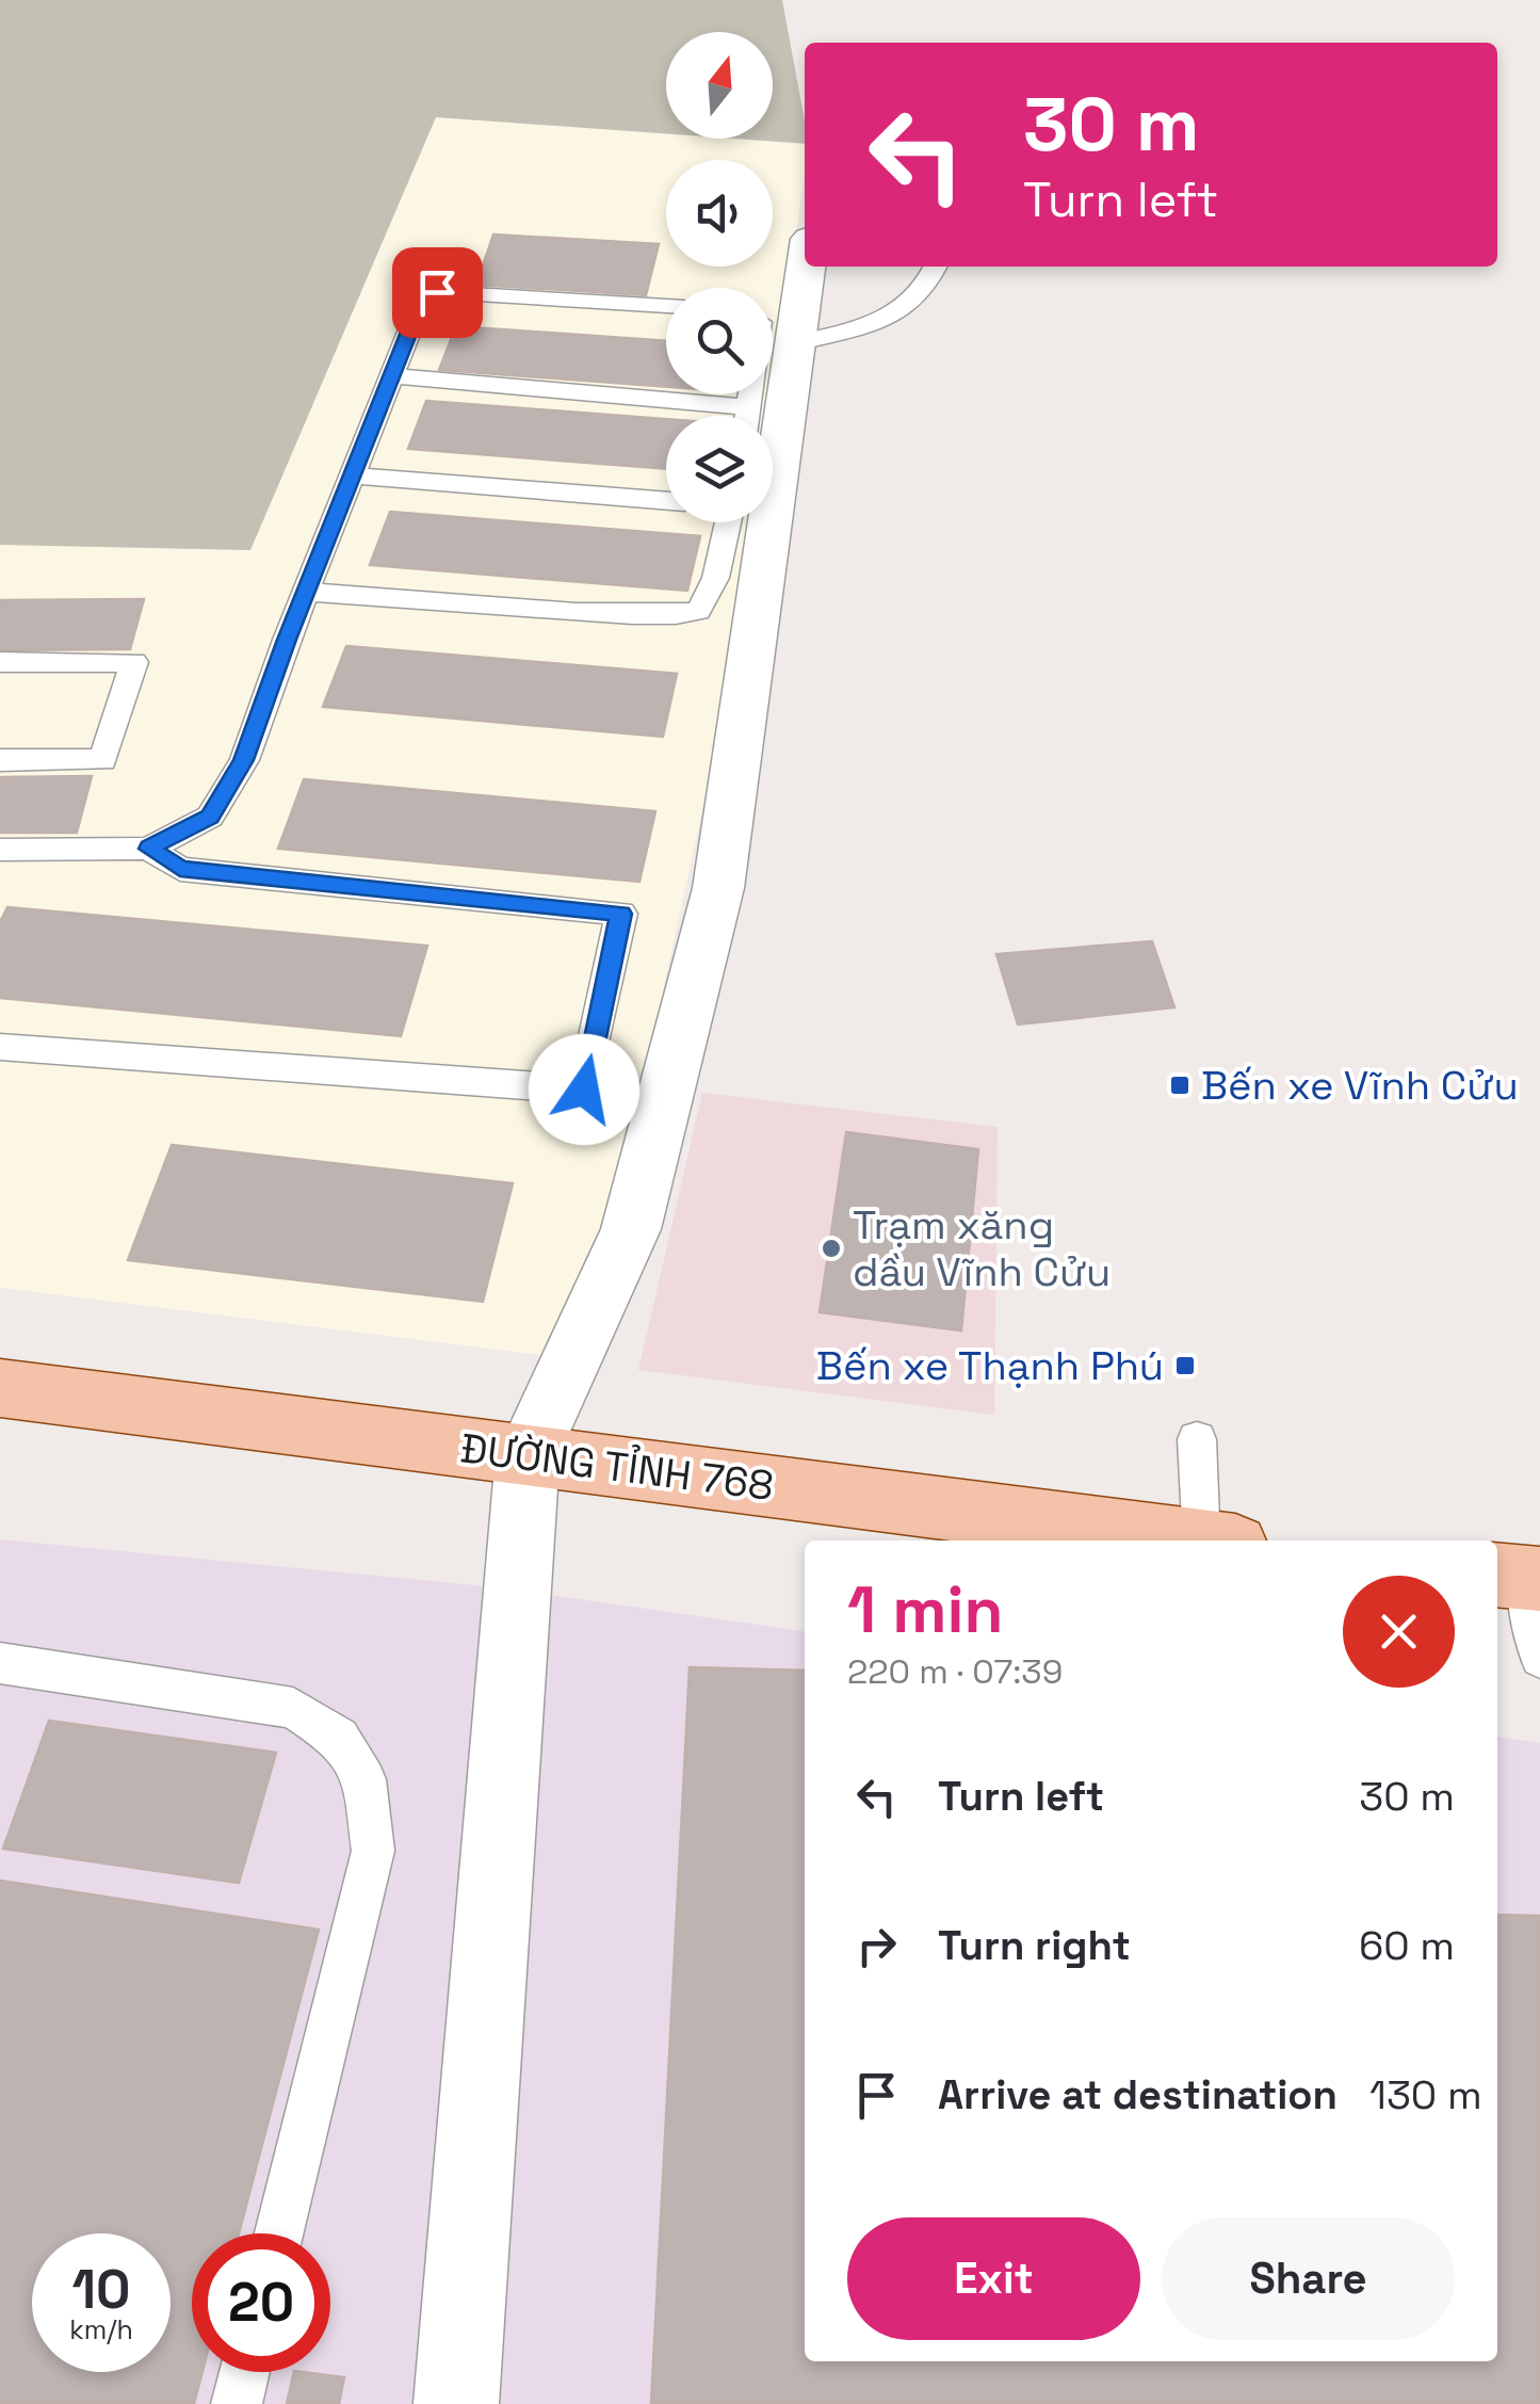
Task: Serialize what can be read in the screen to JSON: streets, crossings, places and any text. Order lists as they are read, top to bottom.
{
  "streets": {
    "main road": ["ĐƯỜNG TỈNH 768"]
  },
  "places": {
    "transit": ["Bến xe Vĩnh Cửu", "Bến xe Thạnh Phú"],
    "other": ["Trạm xăng dầu Vĩnh Cửu"]
  },
  "north": "top",
  "page": {
    "turn": ["30 m", "Turn left"],
    "heading": ["1 min", "220 m · 07:39"],
    "list": [
      {
        "name": "Turn left",
        "value": "30 m"
      },
      {
        "name": "Turn right",
        "value": "60 m"
      },
      {
        "name": "Arrive at destination",
        "value": "130 m"
      }
    ],
    "buttons": ["Exit", "Share"],
    "speed": "10 km/h",
    "limit": "20"
  }
}
